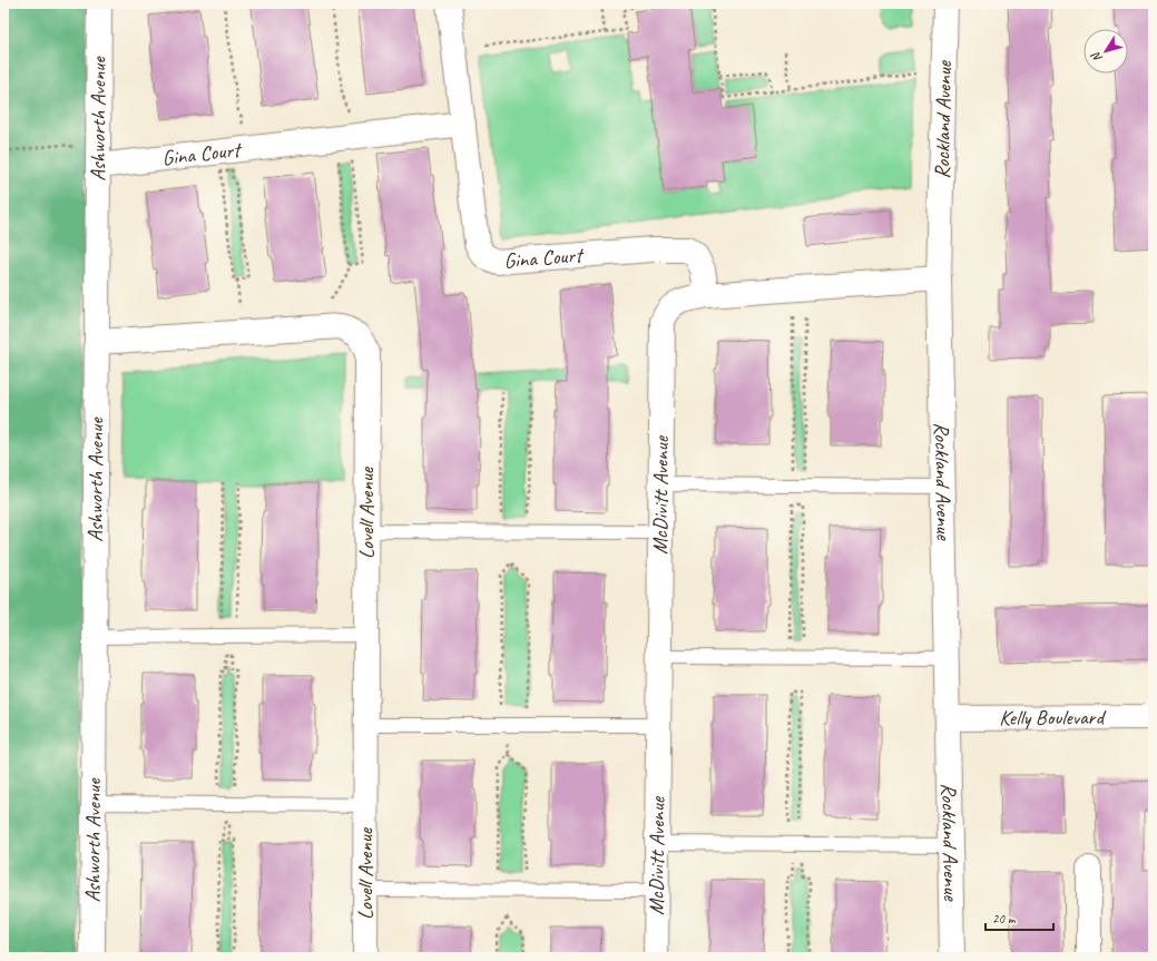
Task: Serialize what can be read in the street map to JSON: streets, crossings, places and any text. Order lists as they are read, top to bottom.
{
  "streets": {
    "street": [
      "Ashworth Avenue",
      "Rockland Avenue",
      "Gina Court",
      "McDivitt Avenue",
      "Lovell Avenue",
      "Kelly Boulevard"
    ]
  },
  "crossings": [
    ["Ashworth Avenue", "Gina Court"],
    ["Ashworth Avenue", "Lovell Avenue"],
    ["Rockland Avenue", "McDivitt Avenue"],
    ["Rockland Avenue", "Kelly Boulevard"],
    ["Gina Court", "McDivitt Avenue"]
  ],
  "scale_bar": "20 m",
  "north": "bottom left"
}
